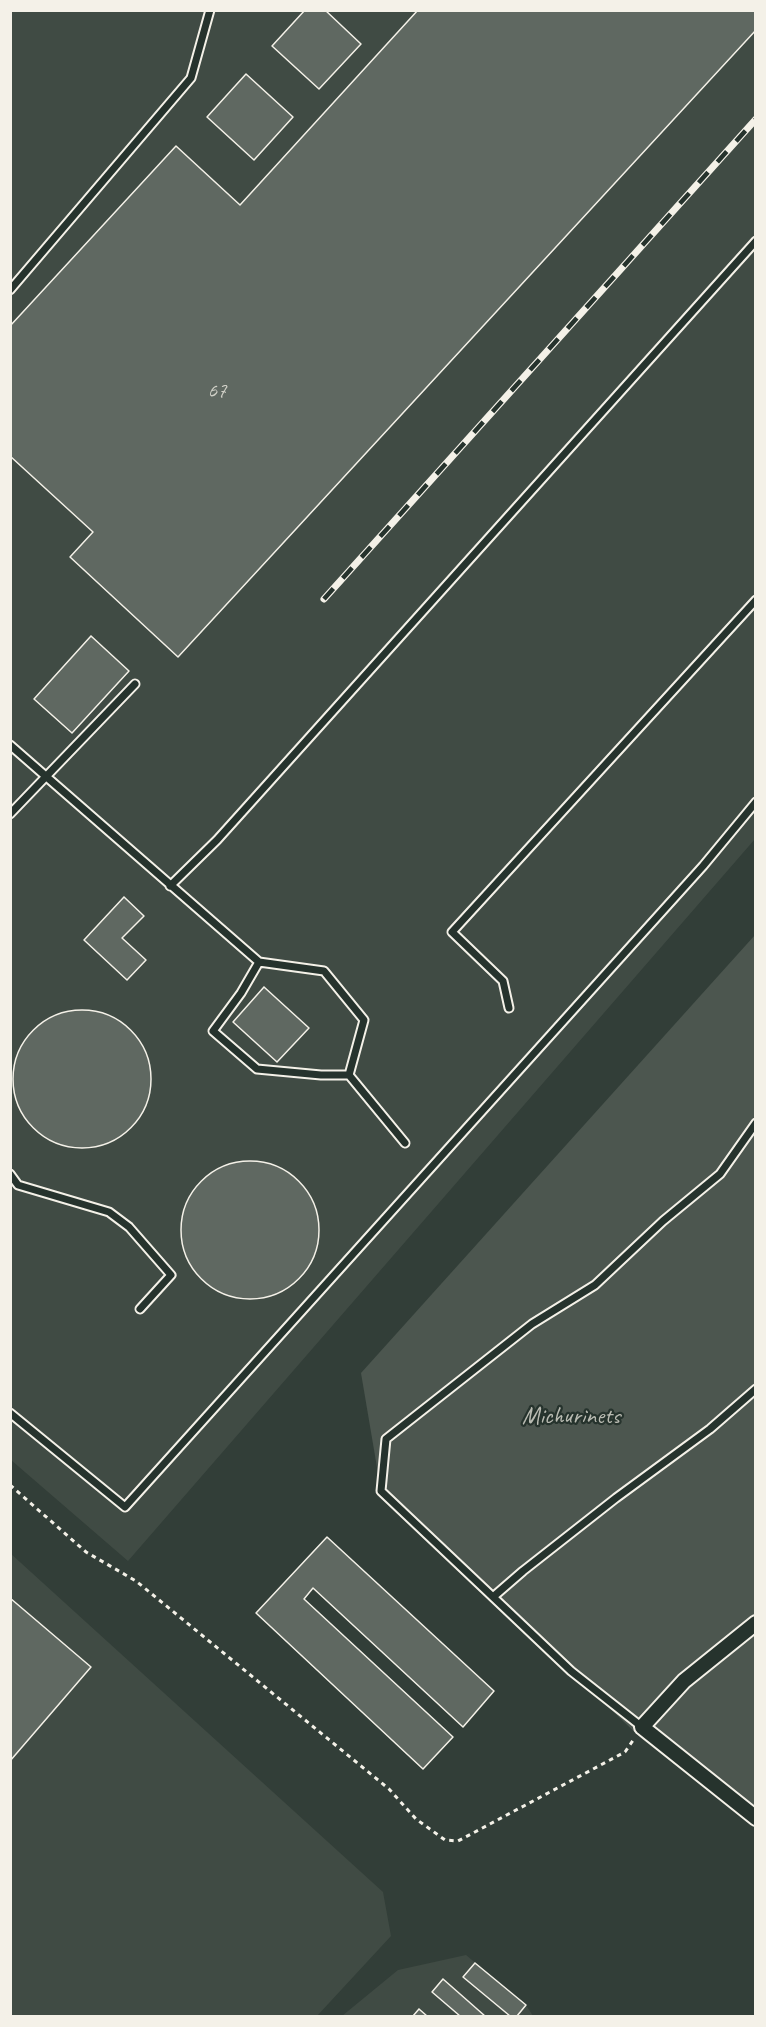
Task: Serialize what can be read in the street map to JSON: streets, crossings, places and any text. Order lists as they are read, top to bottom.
{
  "parks": ["Michurinets"],
  "house_numbers": ["67"]
}
